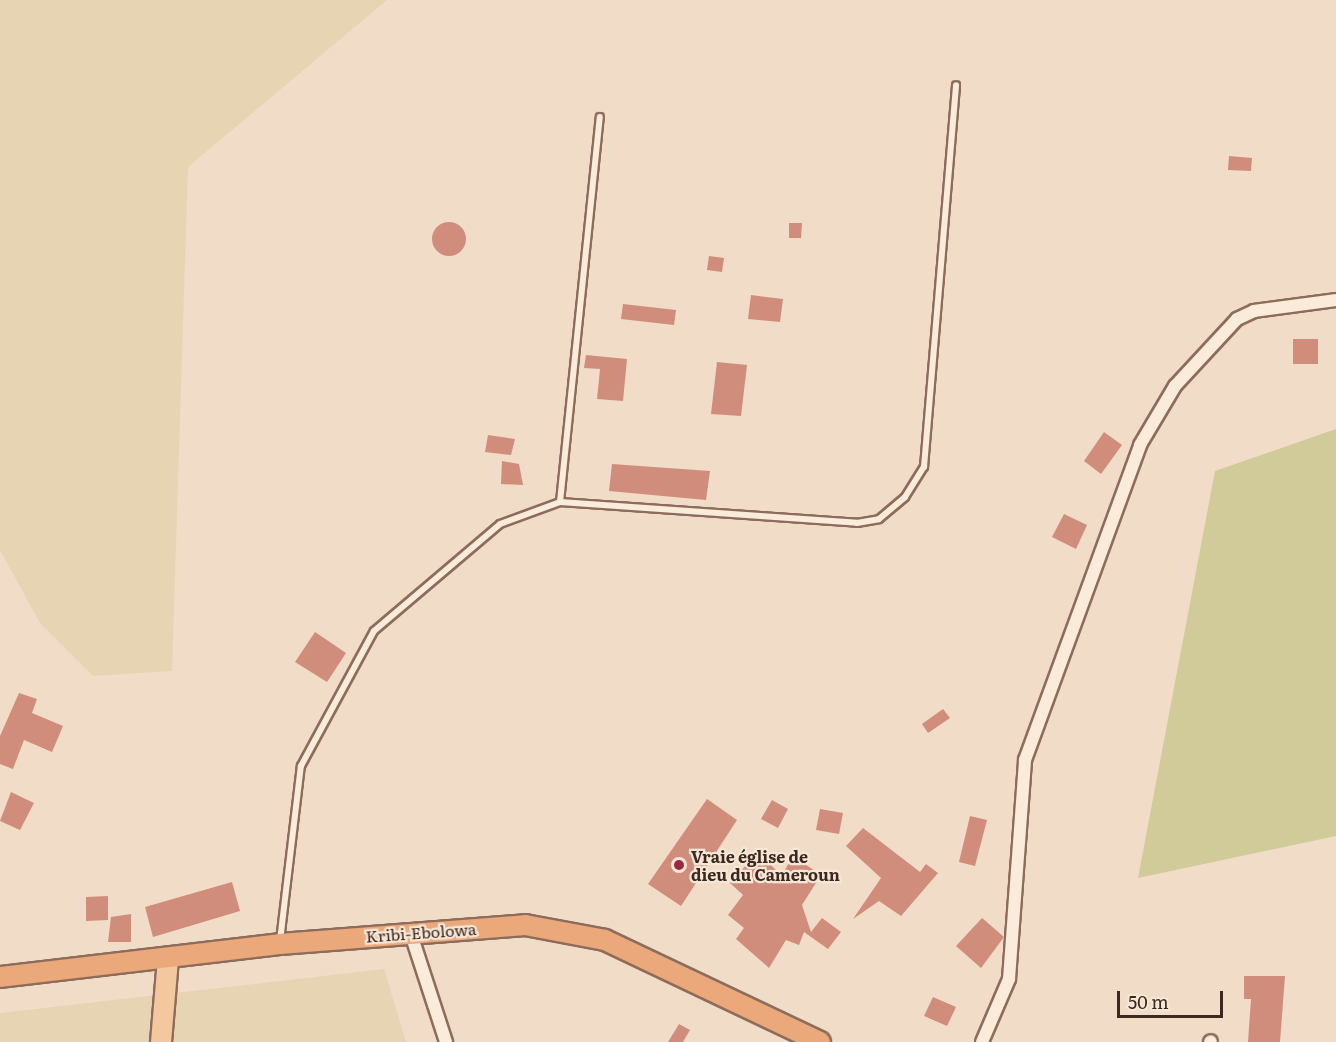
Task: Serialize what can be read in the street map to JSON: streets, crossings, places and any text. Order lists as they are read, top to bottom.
{
  "streets": {
    "highway": ["Kribi-Ebolowa"]
  },
  "places": ["Vraie église de dieu du Cameroun"],
  "scale_bar": "50 m"
}
